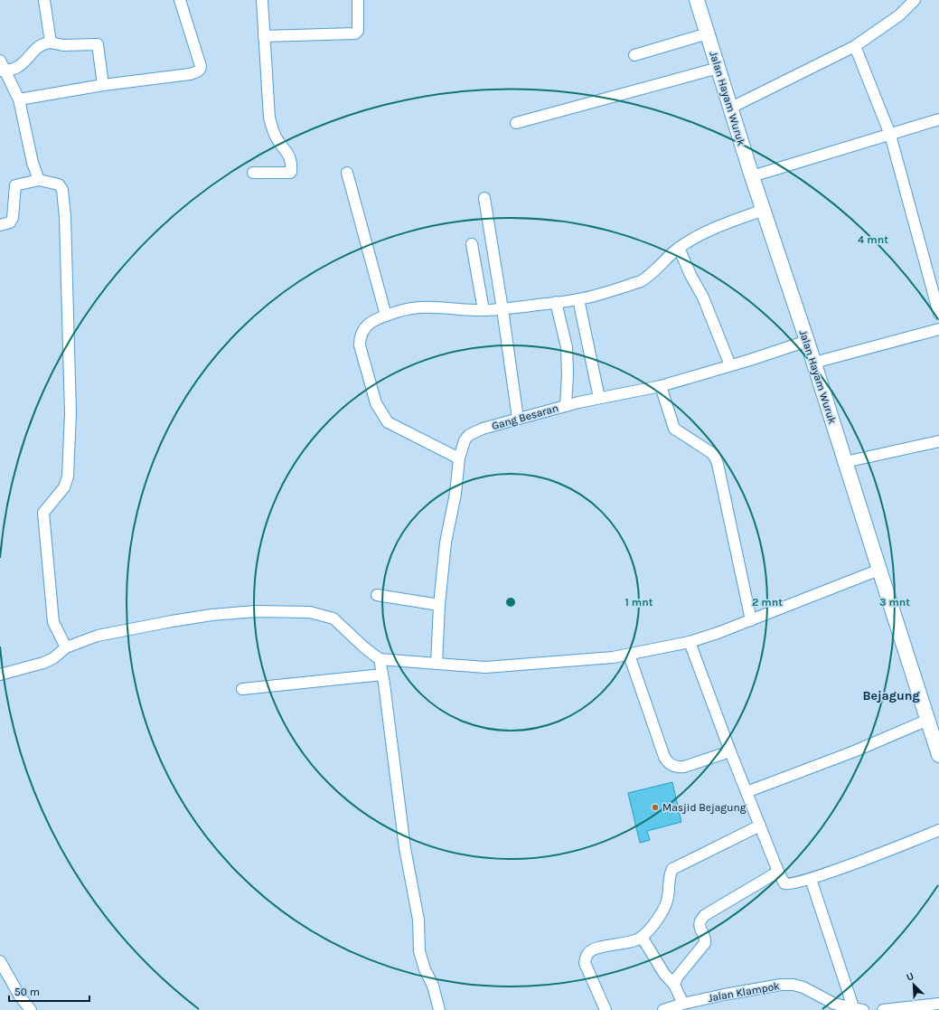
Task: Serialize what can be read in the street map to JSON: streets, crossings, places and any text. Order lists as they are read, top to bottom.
{
  "streets": {
    "main road": ["Jalan Hayam Wuruk"],
    "street": ["Gang Besaran", "Jalan Klampok"]
  },
  "crossings": [
    ["Jalan Hayam Wuruk", "Gang Besaran"]
  ],
  "districts": ["Bejagung"],
  "places": ["Masjid Bejagung"],
  "scale_bar": "50 m",
  "north": "top left",
  "rings": [
    "4 mnt",
    "1 mnt",
    "2 mnt",
    "3 mnt"
  ]
}
